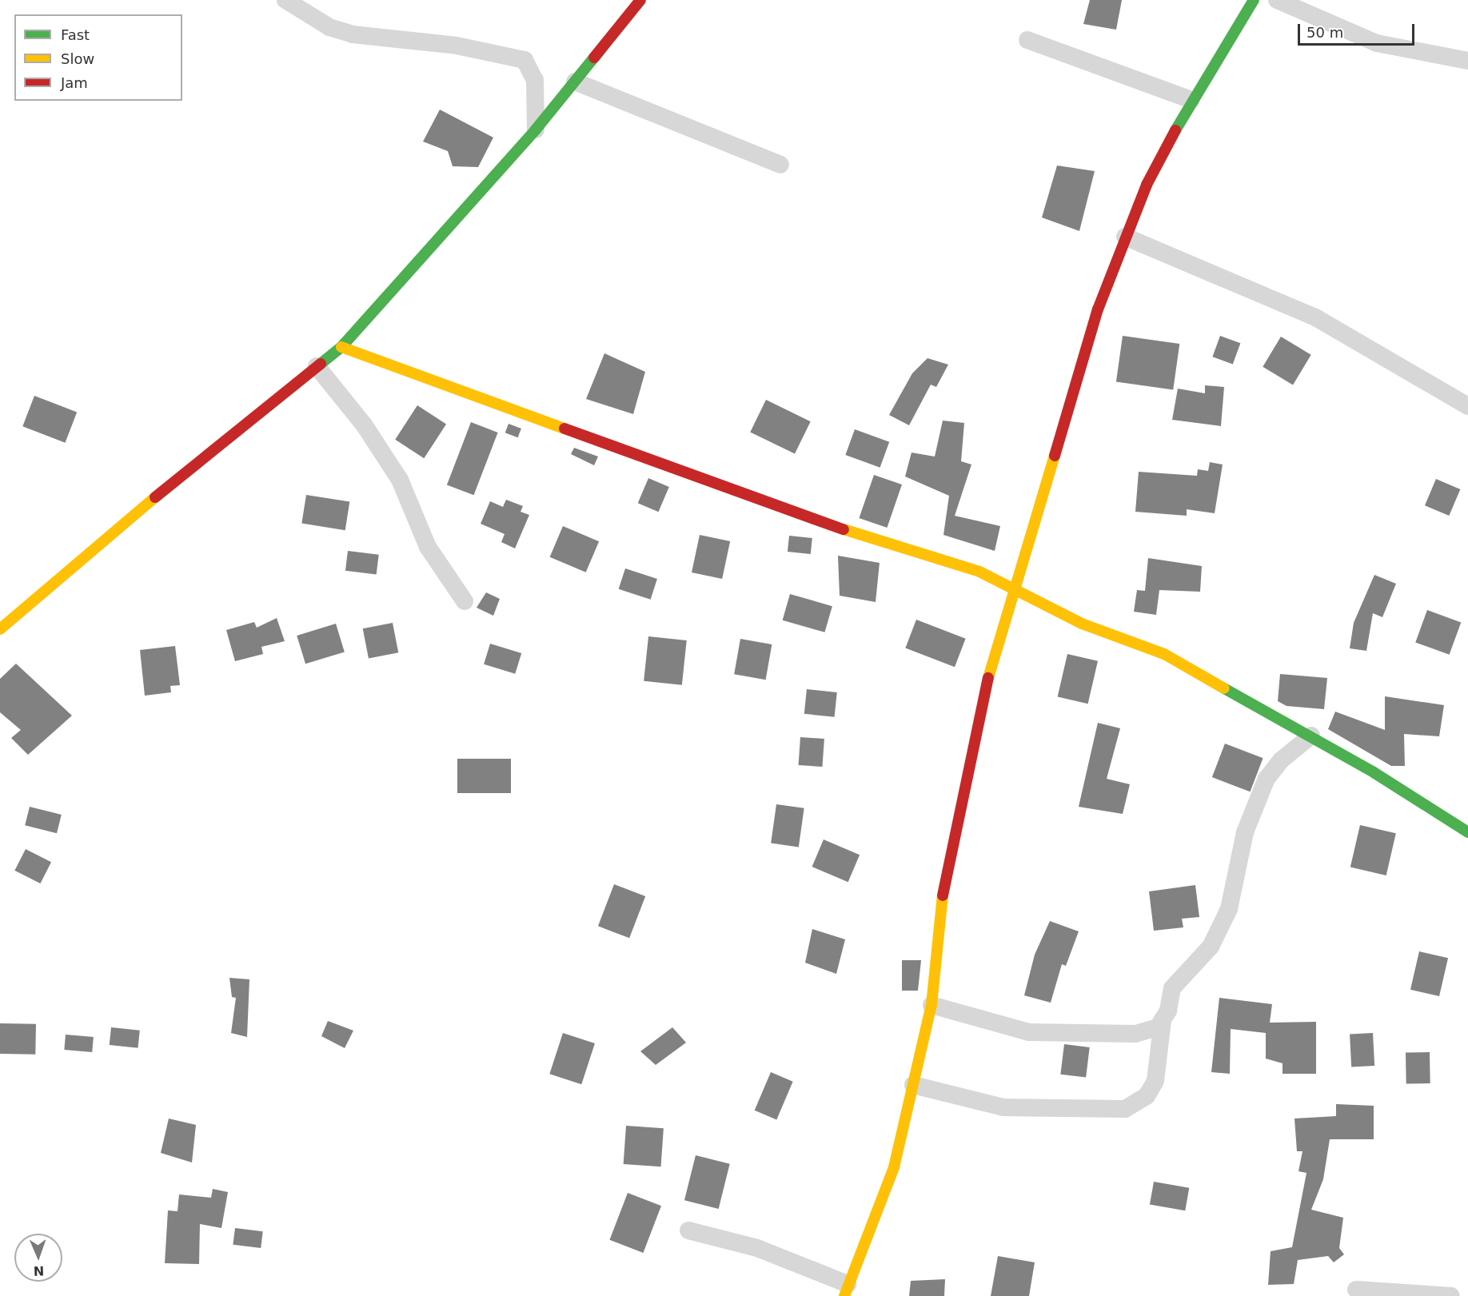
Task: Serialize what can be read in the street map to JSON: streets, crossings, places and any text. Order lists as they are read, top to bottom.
{
  "legend": ["Fast", "Slow", "Jam"],
  "scale_bar": "50 m",
  "north": "bottom"
}
